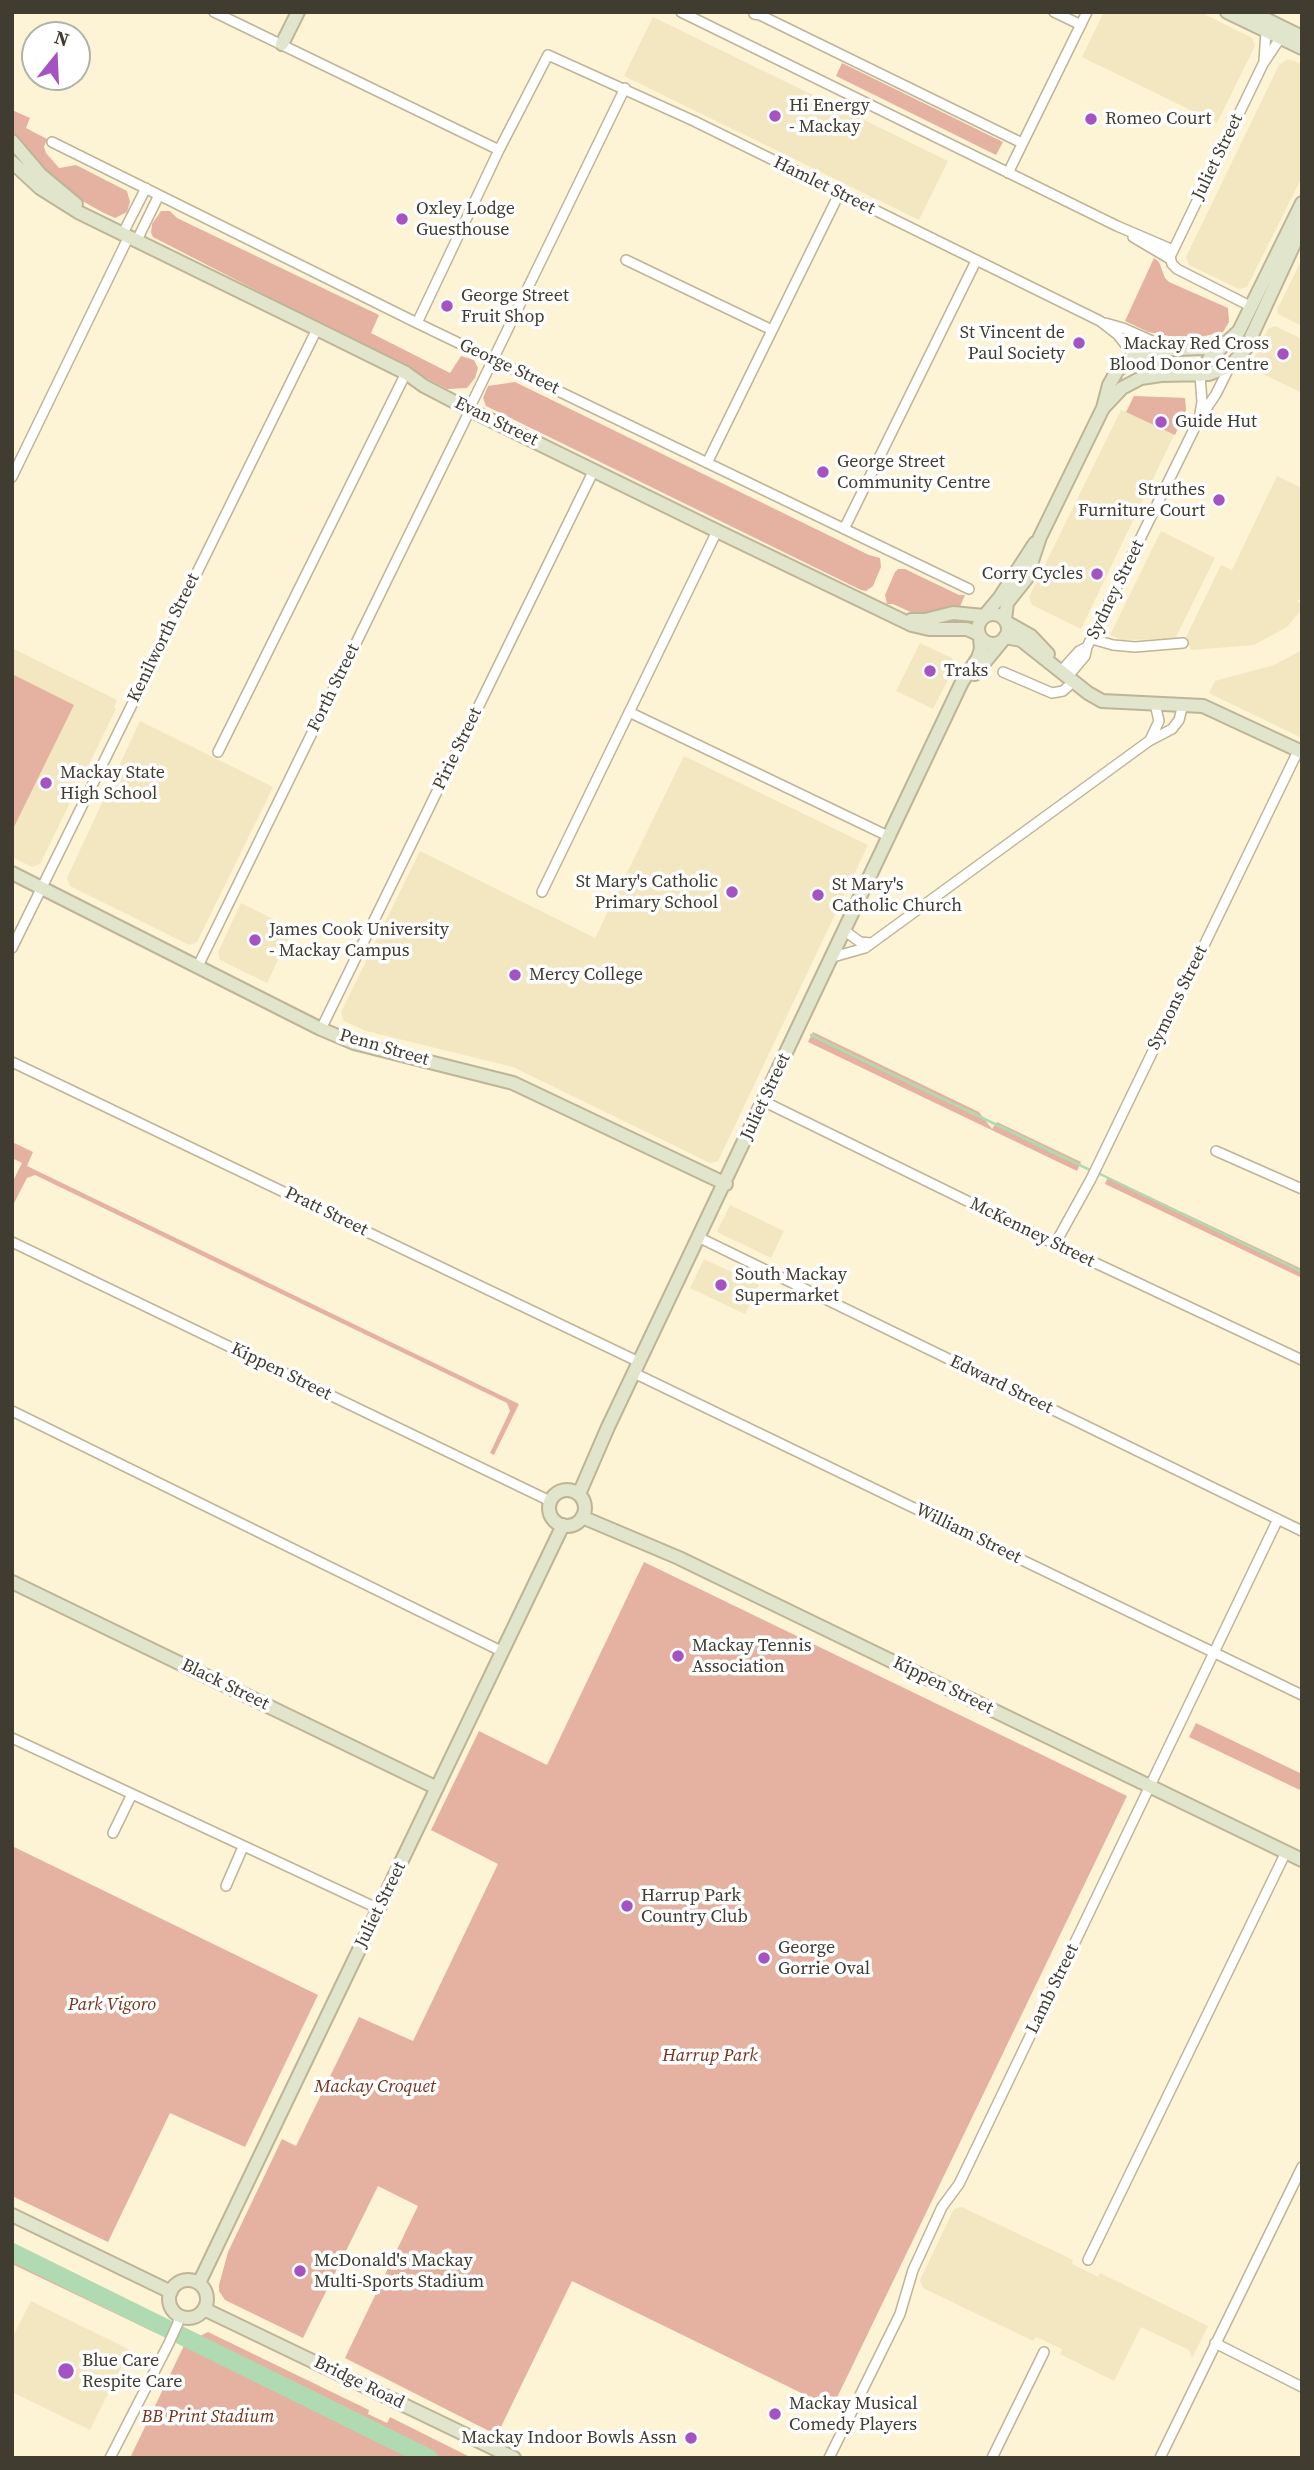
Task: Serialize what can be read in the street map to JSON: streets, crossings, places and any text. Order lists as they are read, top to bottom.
{
  "streets": {
    "street": [
      "Juliet Street",
      "Hamlet Street",
      "George Street",
      "Evan Street",
      "Sydney Street",
      "Kenilworth Street",
      "Forth Street",
      "Pirie Street",
      "Symons Street",
      "Penn Street",
      "Pratt Street",
      "McKenney Street",
      "Kippen Street",
      "Edward Street",
      "William Street",
      "Black Street",
      "Lamb Street",
      "Bridge Road"
    ]
  },
  "crossings": [
    ["Juliet Street", "Evan Street"],
    ["Juliet Street", "Penn Street"],
    ["Juliet Street", "Pratt Street"],
    ["Juliet Street", "McKenney Street"],
    ["Juliet Street", "Kippen Street"],
    ["Juliet Street", "Edward Street"],
    ["Juliet Street", "William Street"],
    ["Juliet Street", "Black Street"],
    ["Juliet Street", "Bridge Road"],
    ["Hamlet Street", "Forth Street"],
    ["George Street", "Forth Street"],
    ["Evan Street", "Kenilworth Street"],
    ["Evan Street", "Forth Street"],
    ["Evan Street", "Pirie Street"],
    ["Kenilworth Street", "Penn Street"],
    ["Forth Street", "Penn Street"],
    ["Pirie Street", "Penn Street"],
    ["Symons Street", "McKenney Street"],
    ["Pratt Street", "William Street"],
    ["Kippen Street", "Lamb Street"],
    ["Edward Street", "Lamb Street"],
    ["William Street", "Lamb Street"]
  ],
  "parks": [
    "Park Vigoro",
    "Harrup Park",
    "Mackay Croquet",
    "BB Print Stadium"
  ],
  "places": [
    "Hi Energy - Mackay",
    "Romeo Court",
    "Oxley Lodge Guesthouse",
    "George Street Fruit Shop",
    "St Vincent de Paul Society",
    "Mackay Red Cross Blood Donor Centre",
    "Guide Hut",
    "George Street Community Centre",
    "Struthes Furniture Court",
    "Corry Cycles",
    "Traks",
    "Mackay State High School",
    "St Mary's Catholic Primary School",
    "St Mary's Catholic Church",
    "James Cook University - Mackay Campus",
    "Mercy College",
    "South Mackay Supermarket",
    "Mackay Tennis Association",
    "Harrup Park Country Club",
    "George Gorrie Oval",
    "McDonald's Mackay Multi-Sports Stadium",
    "Blue Care Respite Care",
    "Mackay Musical Comedy Players",
    "Mackay Indoor Bowls Assn"
  ],
  "north": "top"
}
